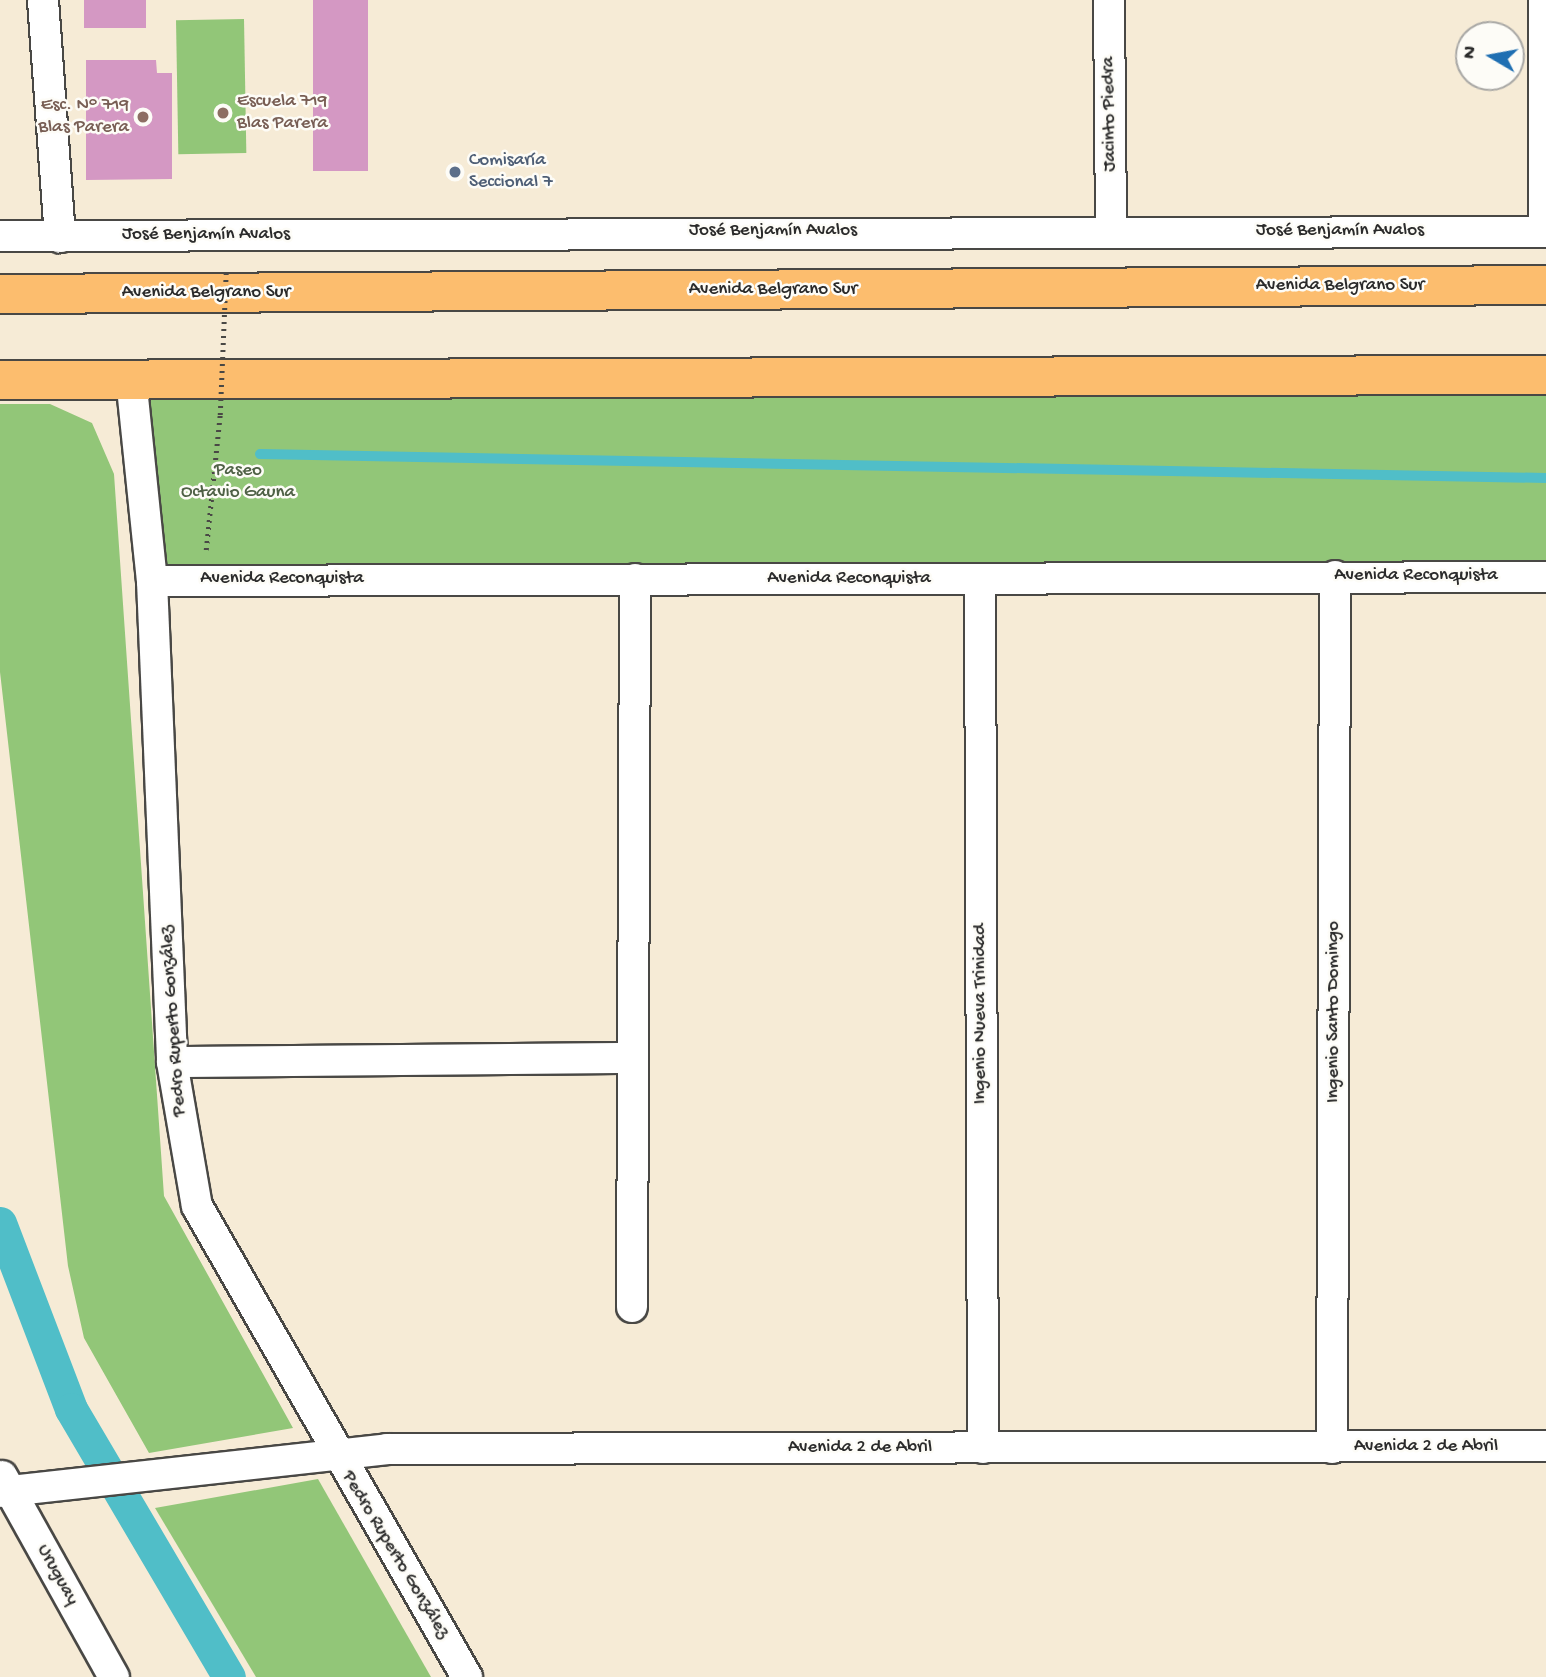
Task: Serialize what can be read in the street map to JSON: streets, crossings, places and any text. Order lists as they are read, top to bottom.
{
  "streets": {
    "highway": ["Avenida Belgrano Sur"],
    "street": [
      "Jacinto Piedra",
      "José Benjamín Avalos",
      "Avenida Reconquista",
      "Ingenio Santo Domingo",
      "Ingenio Nueva Trinidad",
      "Pedro Ruperto González",
      "Avenida 2 de Abril",
      "Uruguay"
    ]
  },
  "crossings": [
    ["Jacinto Piedra", "José Benjamín Avalos"],
    ["Avenida Reconquista", "Ingenio Santo Domingo"],
    ["Avenida Reconquista", "Ingenio Nueva Trinidad"],
    ["Avenida Reconquista", "Pedro Ruperto González"],
    ["Ingenio Santo Domingo", "Avenida 2 de Abril"],
    ["Ingenio Nueva Trinidad", "Avenida 2 de Abril"],
    ["Pedro Ruperto González", "Avenida 2 de Abril"],
    ["Avenida 2 de Abril", "Uruguay"]
  ],
  "parks": ["Paseo Octavio Gauna"],
  "places": ["Escuela 719 Blas Parera", "Esc. N° 719 Blas Parera", "Comisaría Seccional 7"],
  "north": "left"
}
